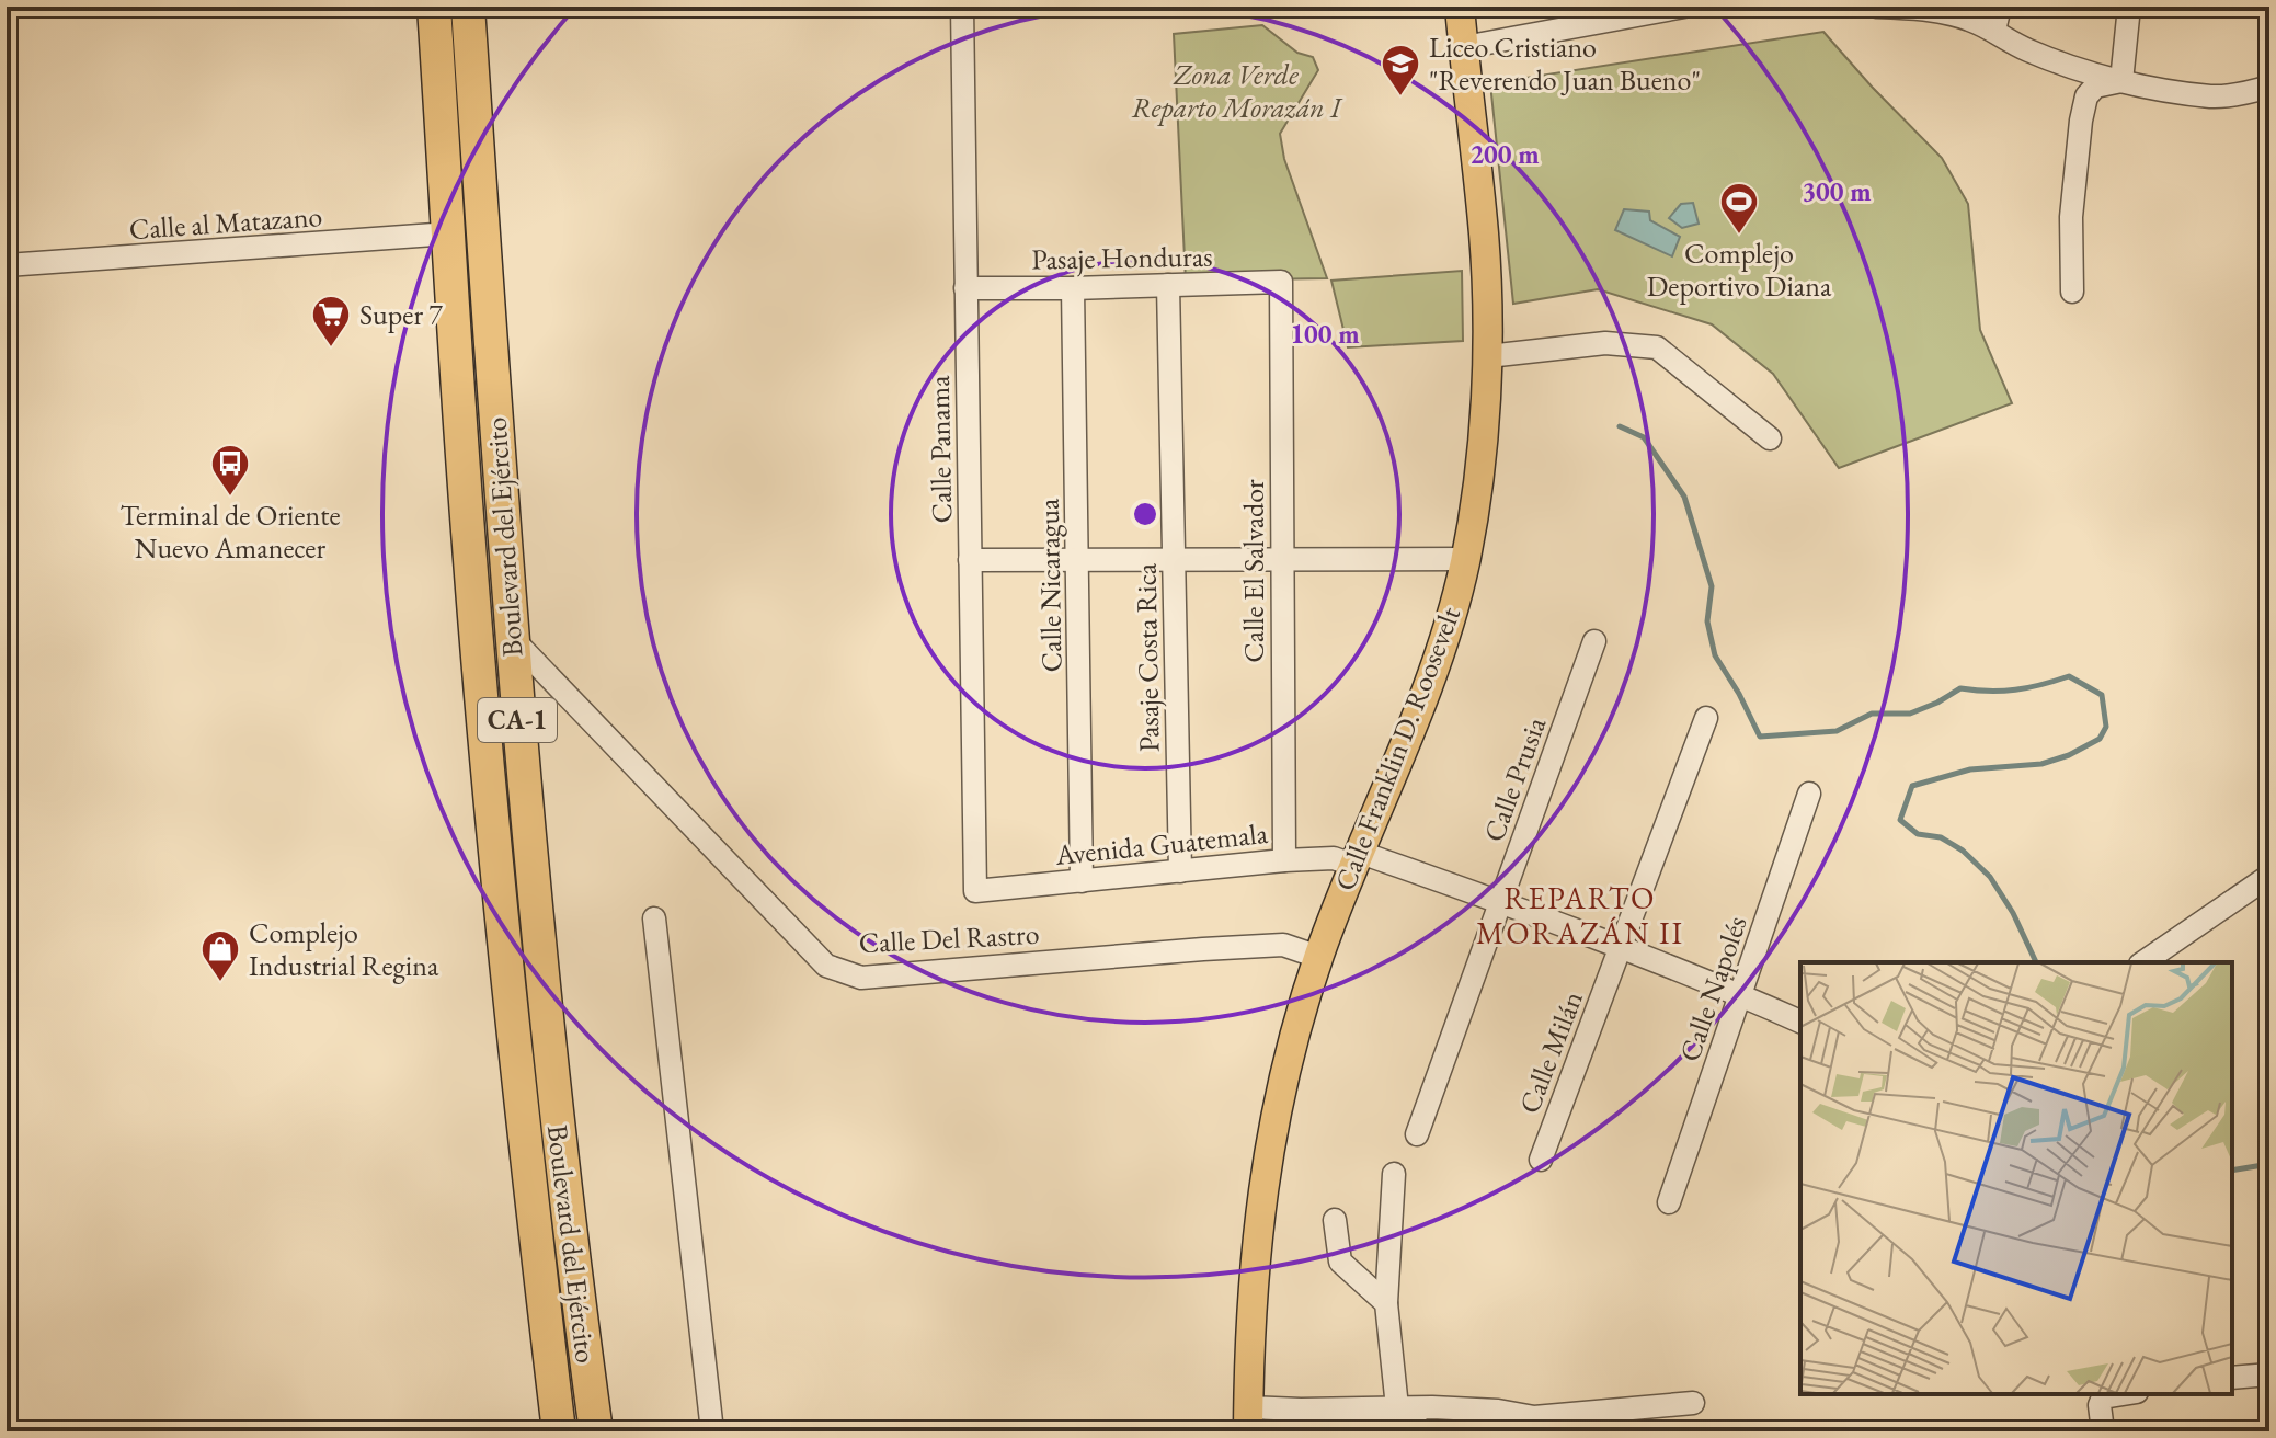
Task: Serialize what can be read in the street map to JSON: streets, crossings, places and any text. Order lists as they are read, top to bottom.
{
  "streets": {
    "highway": ["Boulevard del Ejército", "CA-1"],
    "main road": ["Calle Franklin D. Roosevelt"],
    "street": [
      "Calle al Matazano",
      "Pasaje Honduras",
      "Calle Panama",
      "Calle El Salvador",
      "Calle Nicaragua",
      "Pasaje Costa Rica",
      "Calle Prusia",
      "Avenida Guatemala",
      "Calle Del Rastro",
      "Calle Napolés",
      "Calle Milán"
    ]
  },
  "crossings": [
    ["Calle al Matazano", "Boulevard del Ejército"],
    ["Pasaje Honduras", "Calle Panama"],
    ["Pasaje Honduras", "Calle El Salvador"],
    ["Pasaje Honduras", "Calle Nicaragua"],
    ["Pasaje Honduras", "Pasaje Costa Rica"],
    ["Calle Panama", "Avenida Guatemala"],
    ["Boulevard del Ejército", "Calle Del Rastro"],
    ["Calle El Salvador", "Avenida Guatemala"],
    ["Calle Nicaragua", "Avenida Guatemala"],
    ["Pasaje Costa Rica", "Avenida Guatemala"],
    ["Calle Franklin D. Roosevelt", "Avenida Guatemala"],
    ["Calle Franklin D. Roosevelt", "Calle Del Rastro"],
    ["Calle Prusia", "Avenida Guatemala"],
    ["Avenida Guatemala", "Calle Napolés"],
    ["Avenida Guatemala", "Calle Milán"]
  ],
  "districts": ["REPARTO MORAZÁN II"],
  "parks": ["Zona Verde Reparto Morazán I"],
  "places": {
    "school or university": ["Liceo Cristiano \"Reverendo Juan Bueno\""],
    "sports": ["Complejo Deportivo Diana"],
    "supermarket": ["Super 7"],
    "bus stop": ["Terminal de Oriente Nuevo Amanecer"],
    "shop": ["Complejo Industrial Regina"]
  },
  "rings": ["200 m", "300 m", "100 m"]
}
